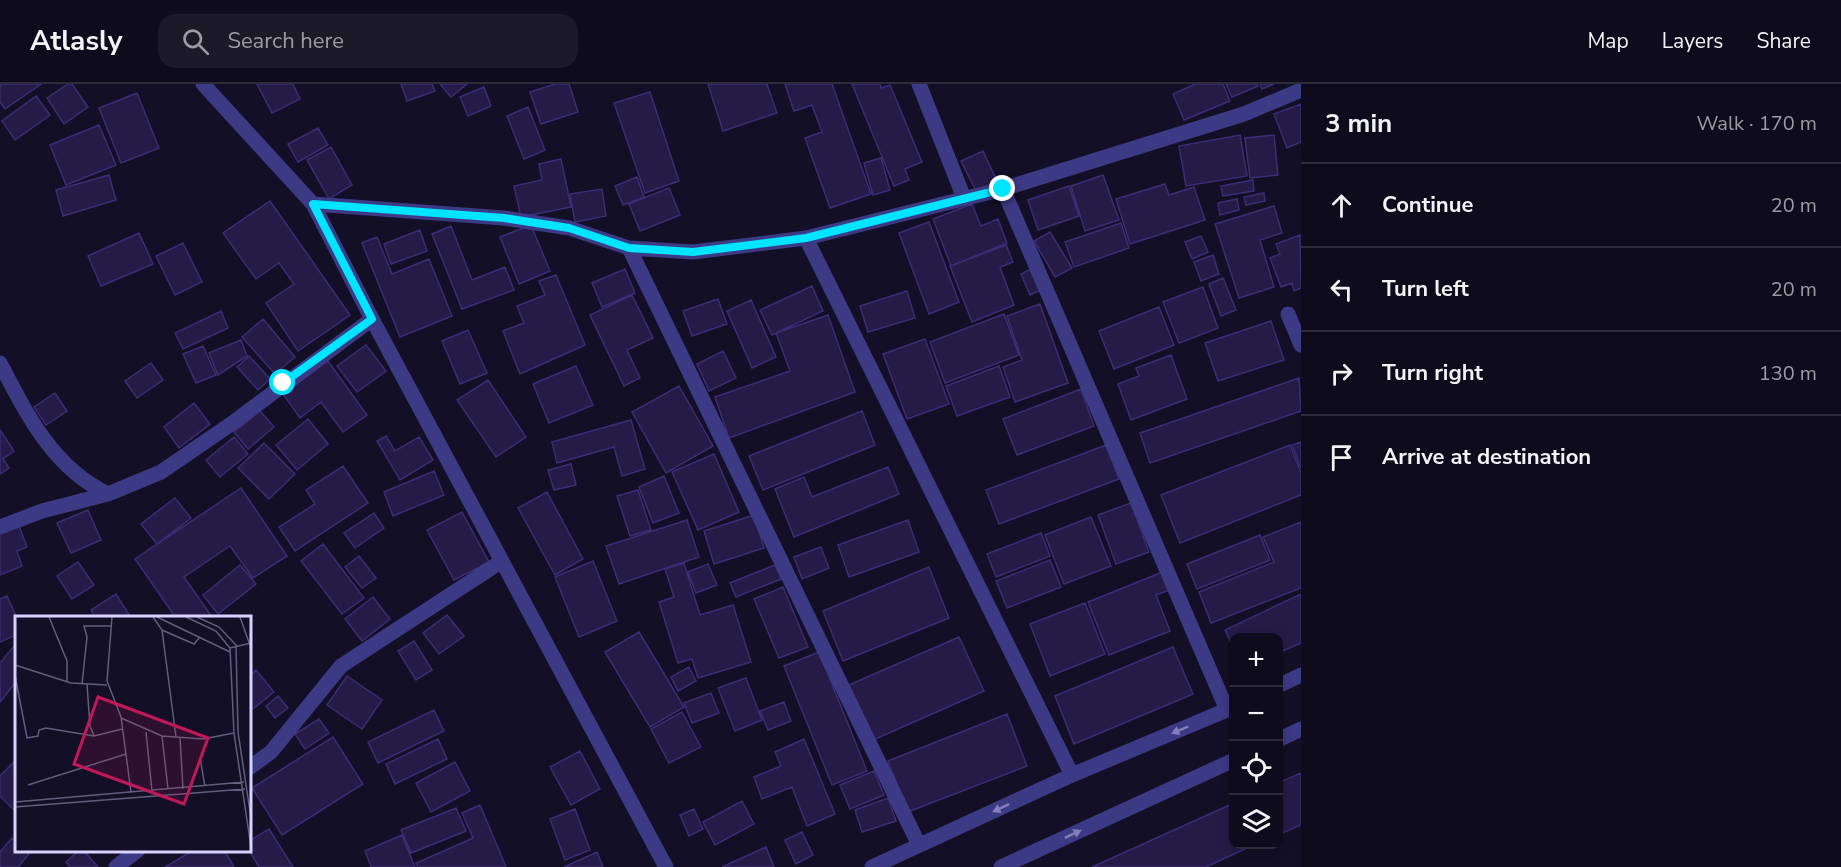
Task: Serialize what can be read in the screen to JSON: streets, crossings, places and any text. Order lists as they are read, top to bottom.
{
  "page": {
    "header": "Atlasly",
    "search": "Search here",
    "nav": ["Map", "Layers", "Share"],
    "heading": ["3 min", "Walk · 170 m"],
    "list": [
      ["Continue", "20 m"],
      ["Turn left", "20 m"],
      ["Turn right", "130 m"],
      "Arrive at destination"
    ],
    "map_buttons": ["+", "−"]
  }
}
